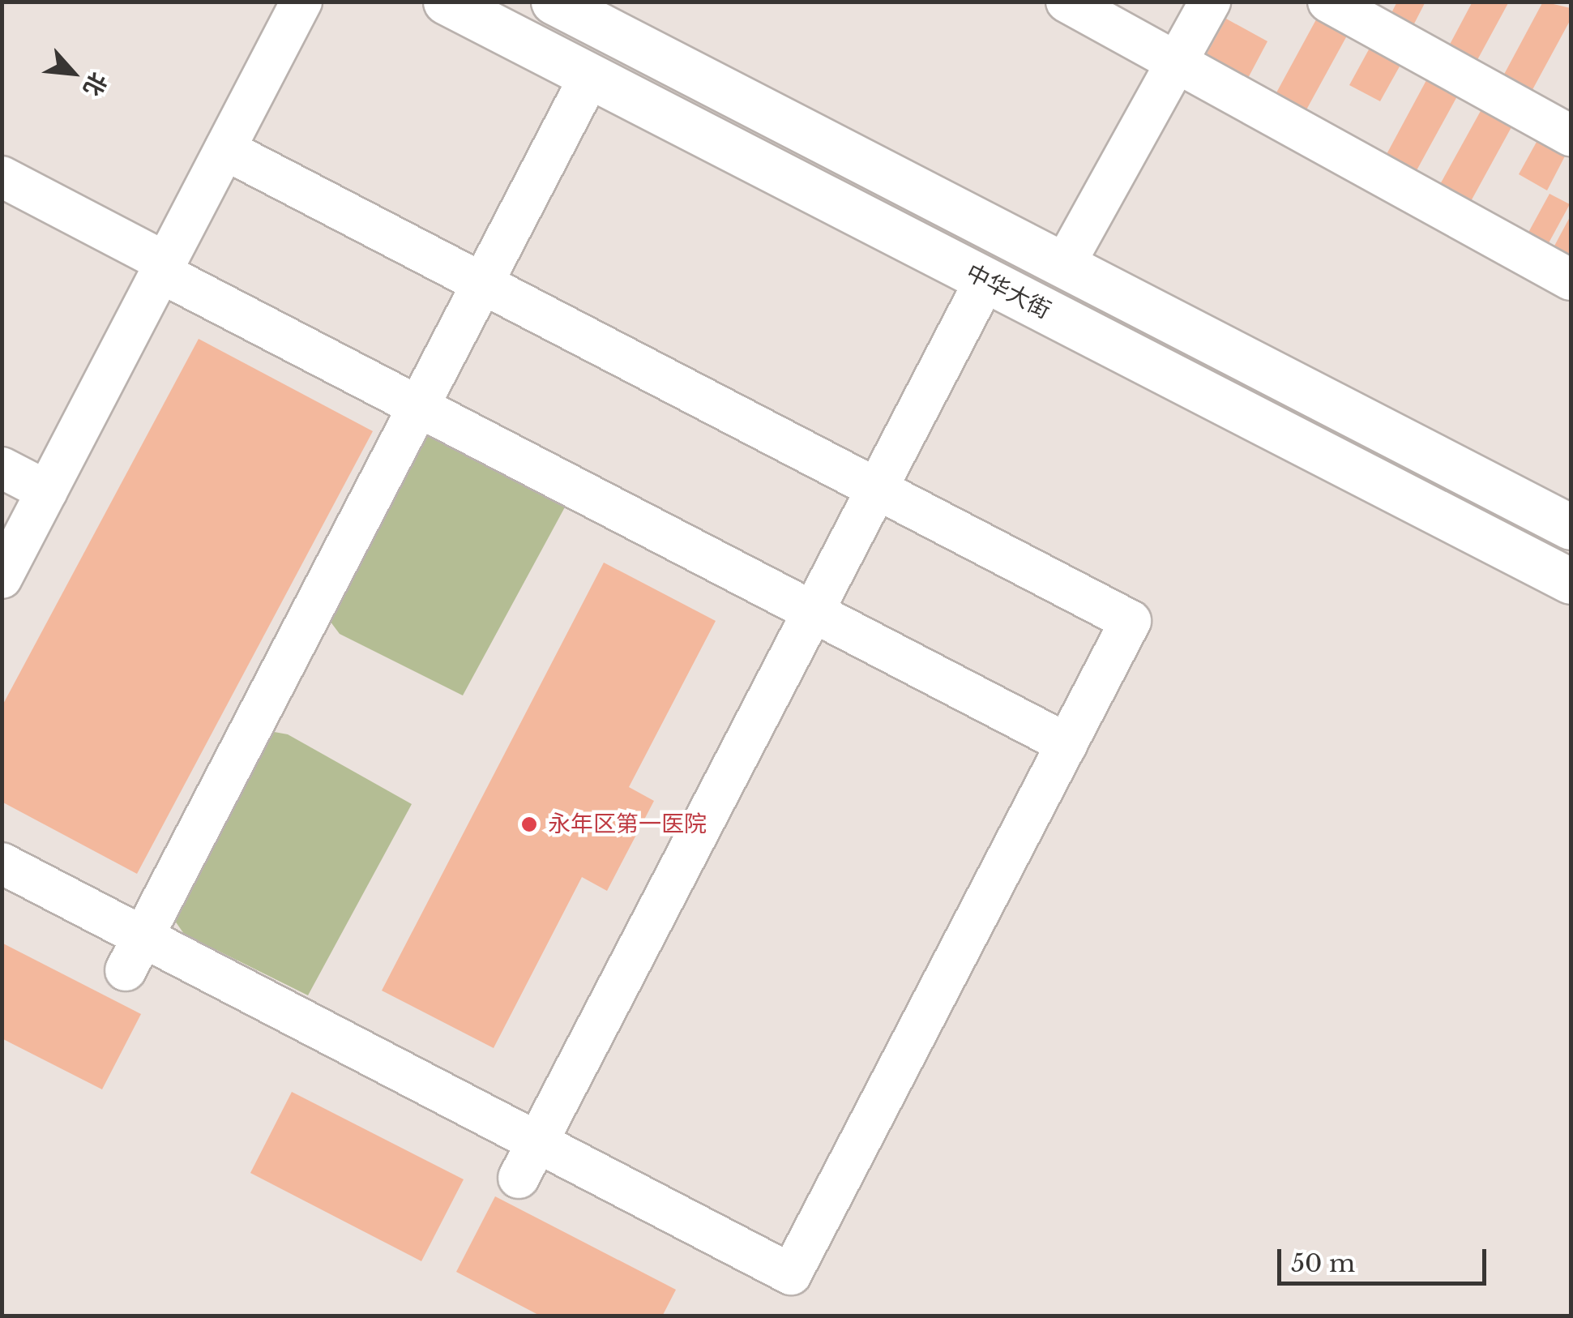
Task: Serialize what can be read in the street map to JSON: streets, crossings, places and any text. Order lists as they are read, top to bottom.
{
  "streets": {
    "highway": ["中华大街"]
  },
  "places": ["永年区第一医院"],
  "scale_bar": "50 m",
  "north": "bottom right"
}
